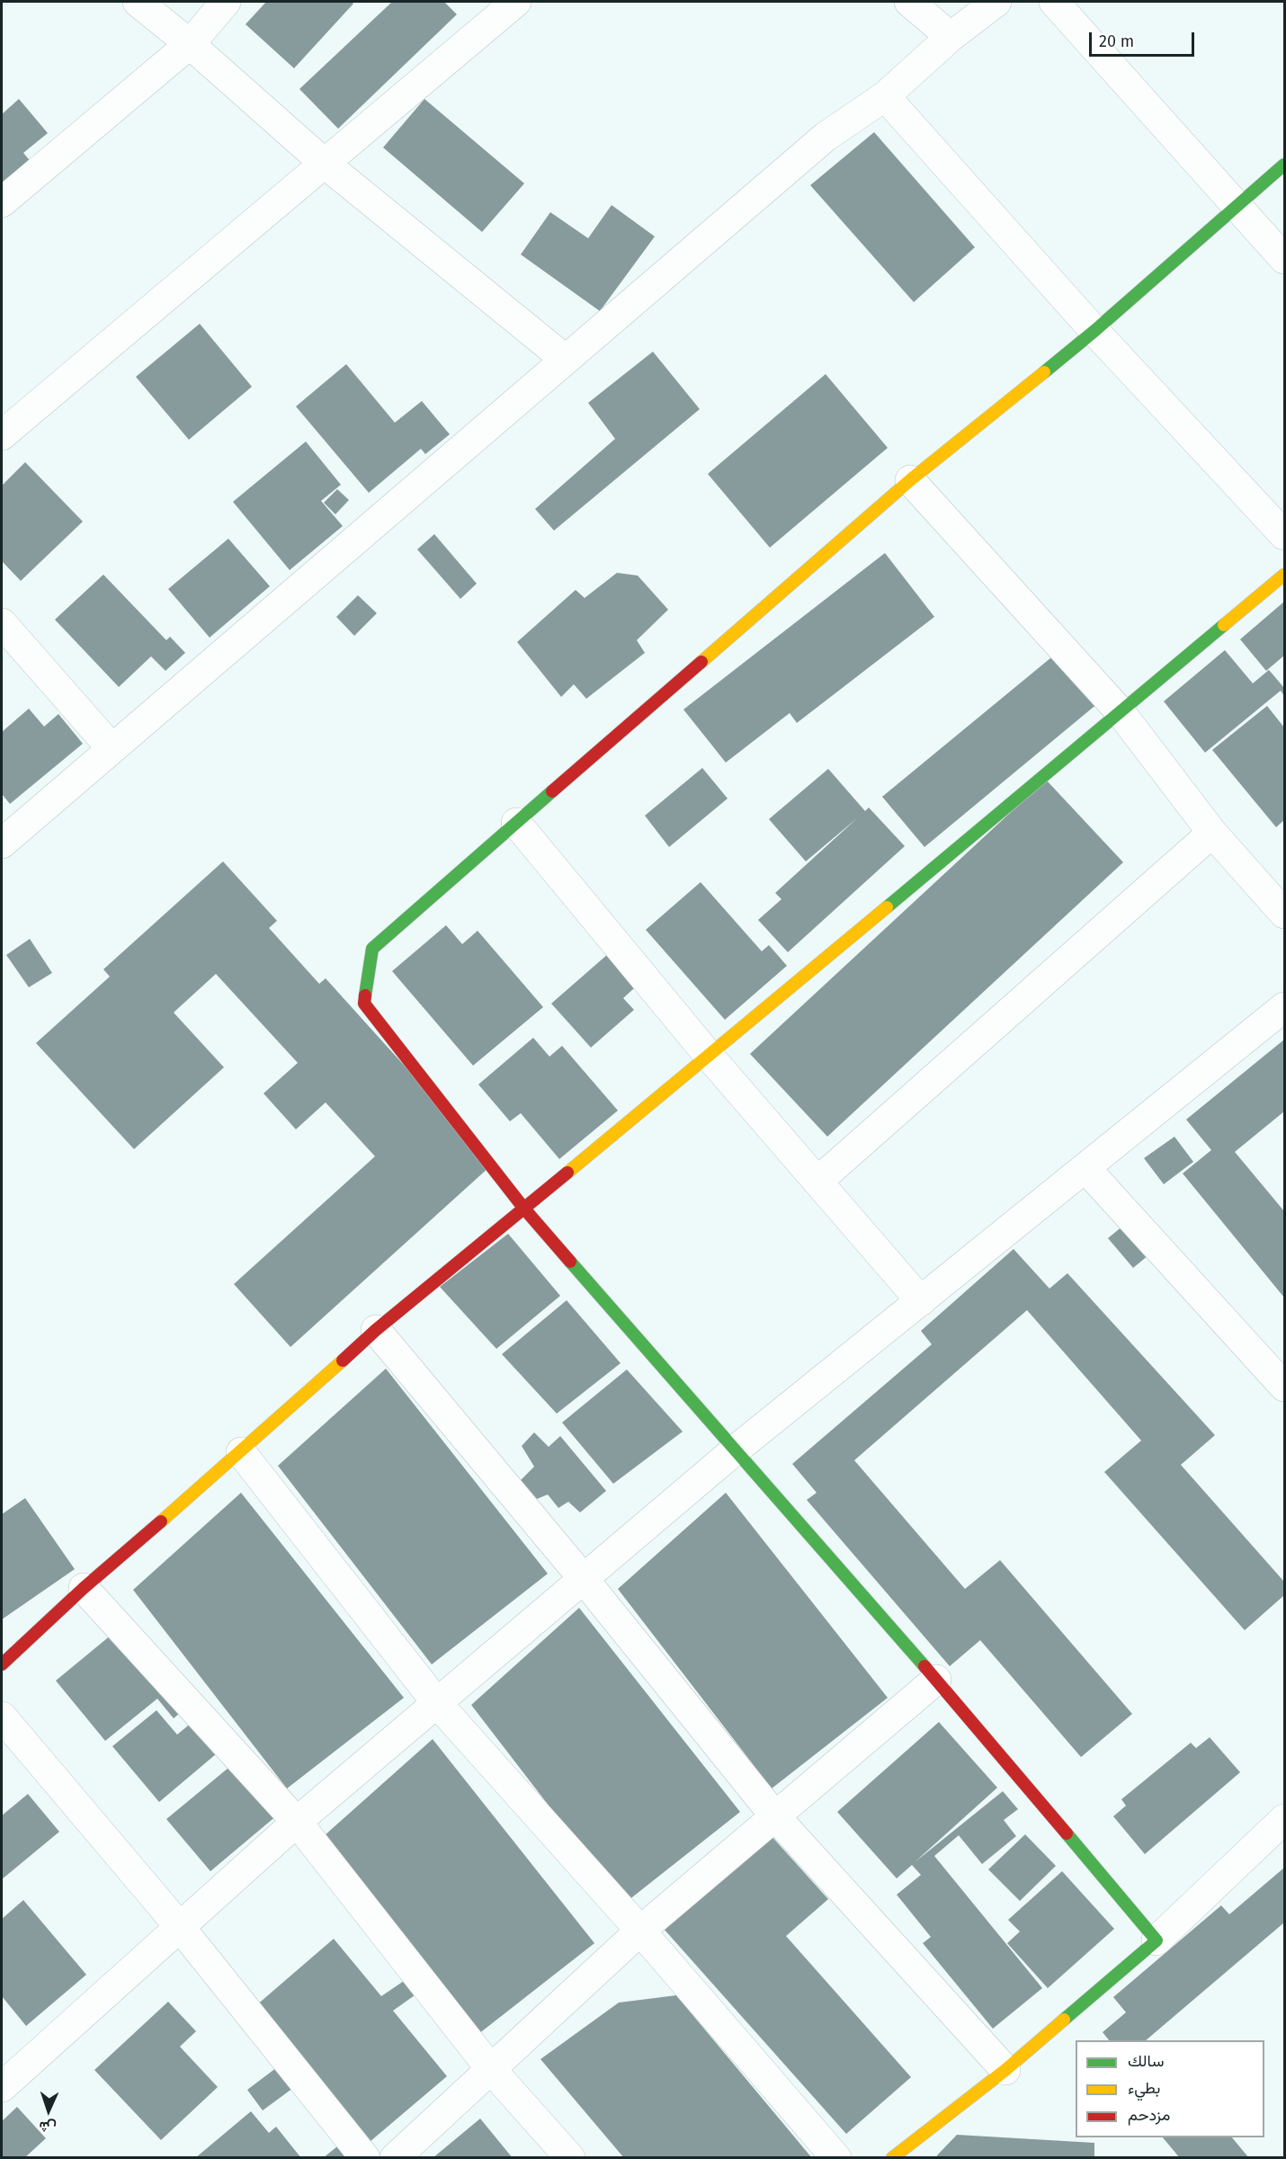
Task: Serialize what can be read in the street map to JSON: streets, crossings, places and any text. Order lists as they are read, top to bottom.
{
  "legend": ["سالك", "بطيء", "مزدحم"],
  "scale_bar": "20 m",
  "north": "bottom"
}
